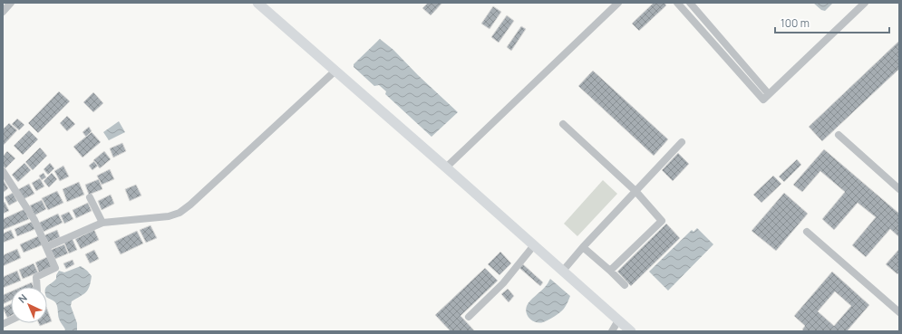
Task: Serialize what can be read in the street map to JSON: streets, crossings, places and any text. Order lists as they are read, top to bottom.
{
  "scale_bar": "100 m",
  "north": "top left"
}
